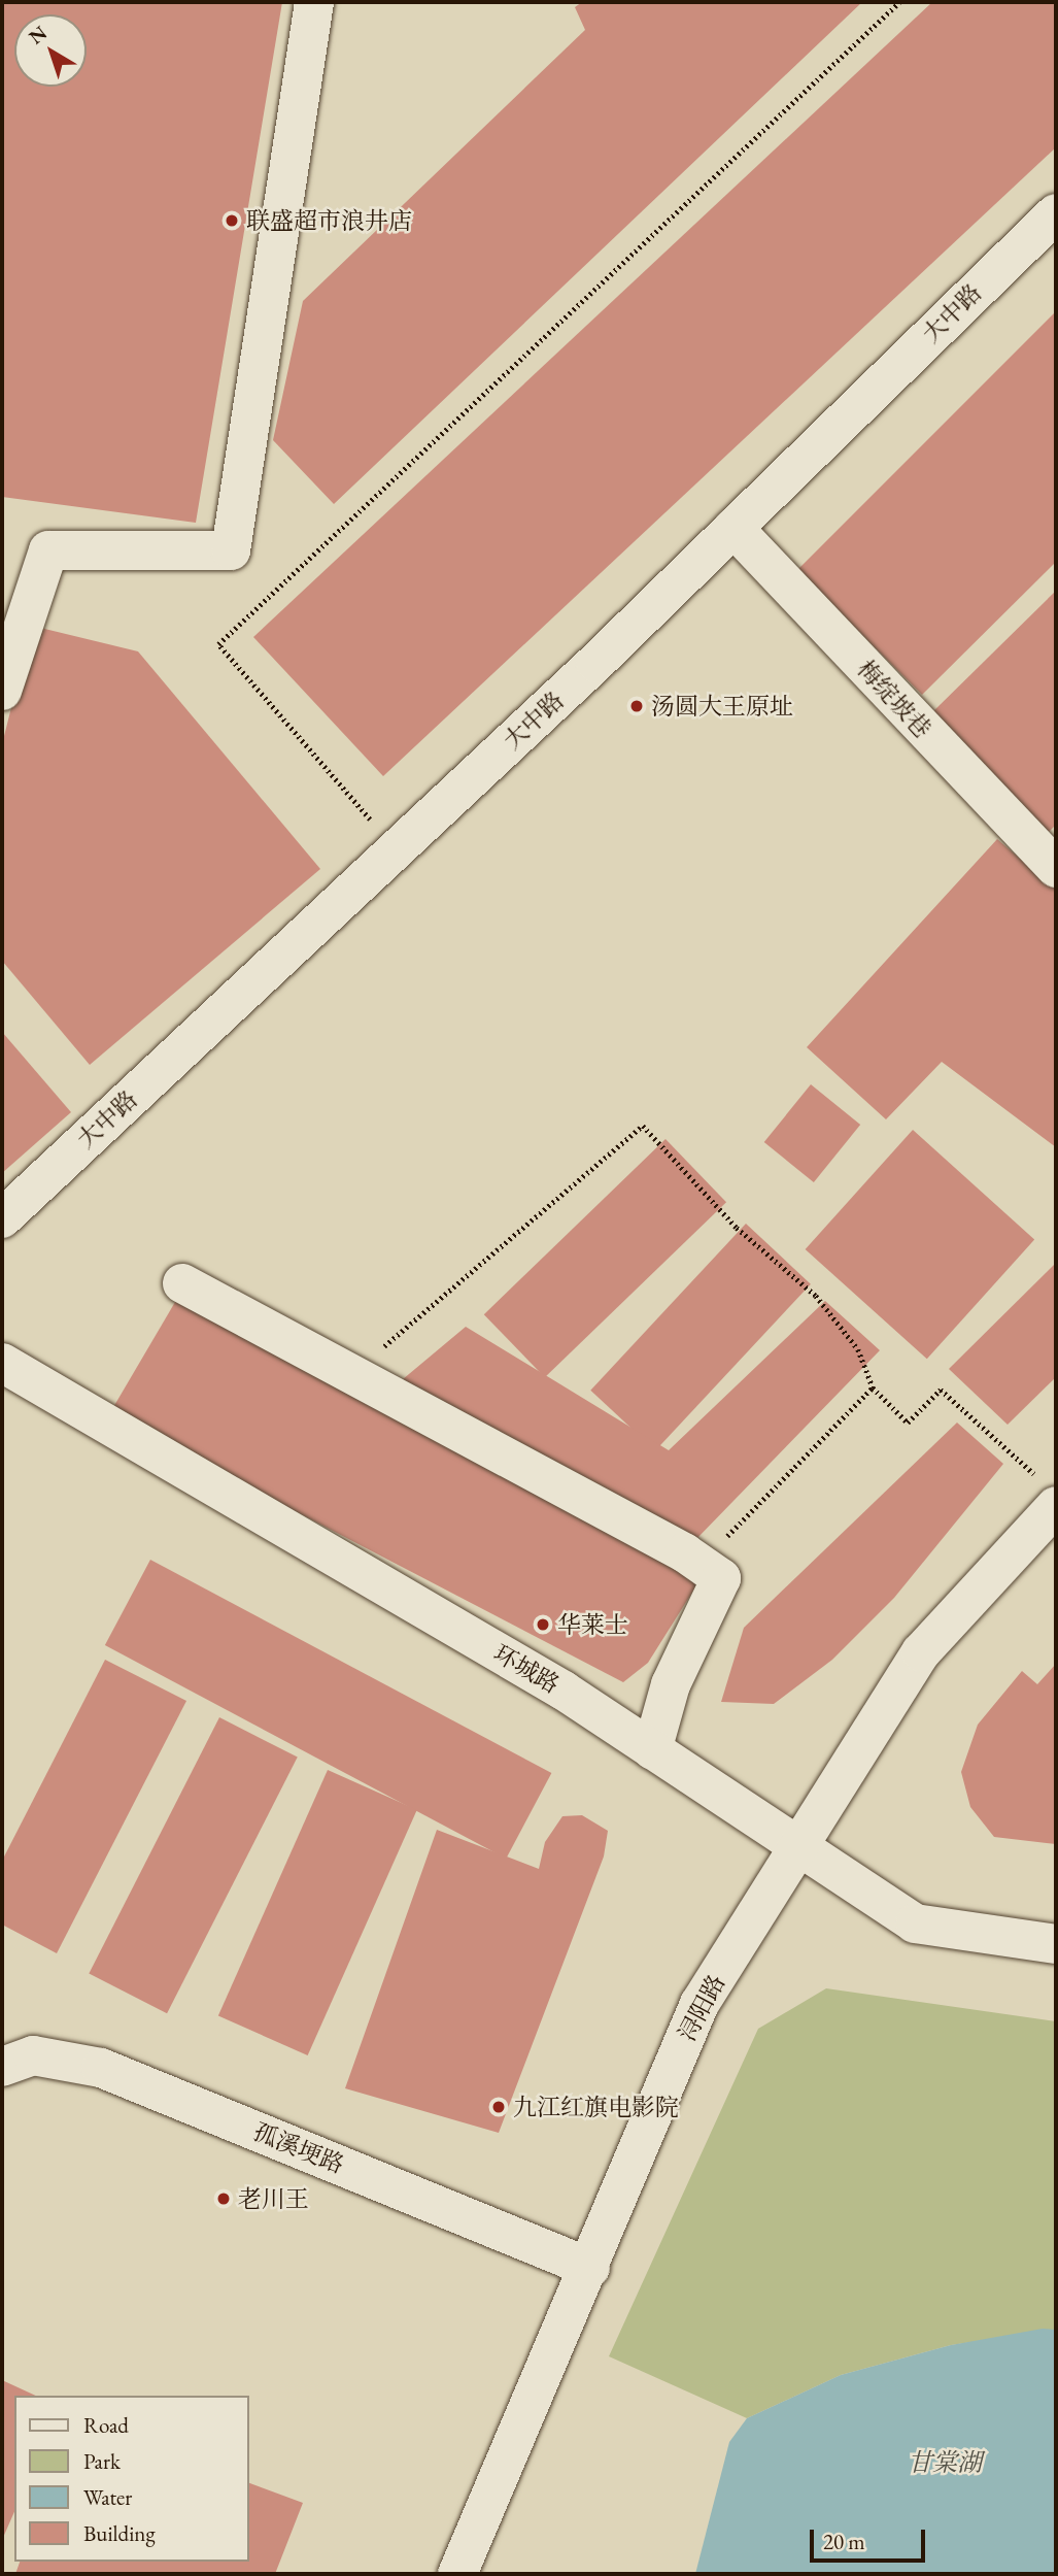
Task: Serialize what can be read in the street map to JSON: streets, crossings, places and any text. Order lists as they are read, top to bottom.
{
  "streets": {
    "street": [
      "大中路",
      "梅绽坡巷",
      "环城路",
      "浔阳路",
      "孤溪埂路"
    ]
  },
  "crossings": [
    ["大中路", "梅绽坡巷"],
    ["环城路", "浔阳路"],
    ["浔阳路", "孤溪埂路"]
  ],
  "water": ["甘棠湖"],
  "places": [
    "联盛超市浪井店",
    "汤圆大王原址",
    "华莱士",
    "九江红旗电影院",
    "老川王"
  ],
  "legend": [
    "Road",
    "Park",
    "Water",
    "Building"
  ],
  "scale_bar": "20 m",
  "north": "top left"
}
